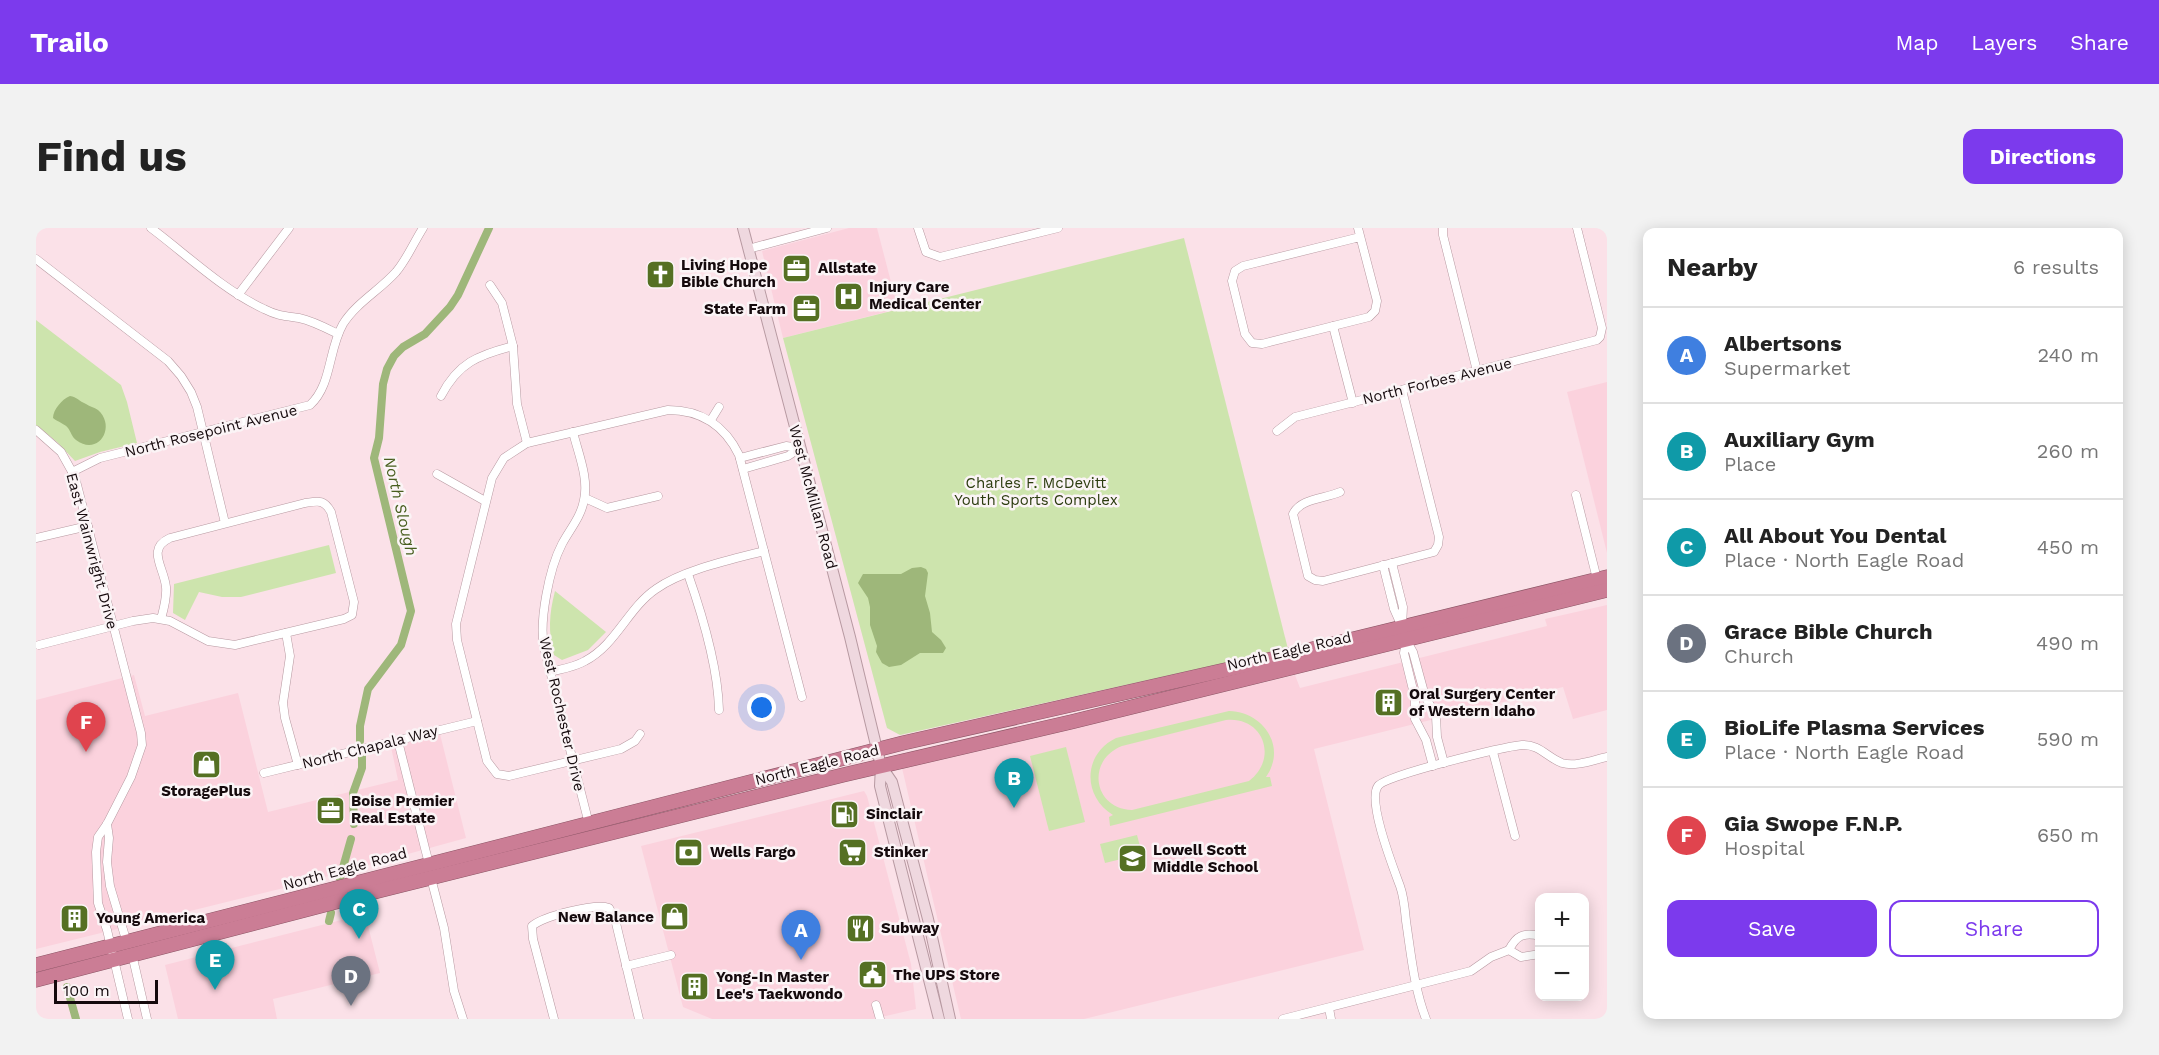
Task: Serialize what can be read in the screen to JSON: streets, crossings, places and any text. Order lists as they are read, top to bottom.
{
  "streets": {
    "highway": ["North Eagle Road"],
    "main road": ["West McMillan Road"],
    "street": [
      "North Forbes Avenue",
      "North Rosepoint Avenue",
      "East Wainwright Drive",
      "West Rochester Drive",
      "North Chapala Way"
    ]
  },
  "crossings": [
    ["North Rosepoint Avenue", "East Wainwright Drive"],
    ["West McMillan Road", "North Eagle Road"],
    ["East Wainwright Drive", "North Eagle Road"],
    ["North Eagle Road", "West Rochester Drive"]
  ],
  "water": ["North Slough"],
  "parks": ["Charles F. McDevitt Youth Sports Complex"],
  "places": {
    "office": ["Allstate", "State Farm", "Boise Premier Real Estate"],
    "church": ["Living Hope Bible Church"],
    "hospital": ["Injury Care Medical Center"],
    "building": ["Oral Surgery Center of Western Idaho", "Young America", "Yong-In Master Lee's Taekwondo"],
    "shop": ["StoragePlus", "New Balance"],
    "fuel station": ["Sinclair"],
    "bank": ["Wells Fargo"],
    "supermarket": ["Stinker"],
    "school or university": ["Lowell Scott Middle School"],
    "restaurant": ["Subway"],
    "public building": ["The UPS Store"]
  },
  "scale_bar": "100 m",
  "page": {
    "header": "Trailo",
    "nav": ["Map", "Layers", "Share"],
    "buttons": [
      "Directions",
      ["Save", "Share"]
    ],
    "title": "Find us",
    "heading": ["Nearby", "6 results"],
    "list": [
      {
        "mark": "A",
        "name": "Albertsons",
        "note": "Supermarket",
        "value": "240 m"
      },
      {
        "mark": "B",
        "name": "Auxiliary Gym",
        "note": "Place",
        "value": "260 m"
      },
      {
        "mark": "C",
        "name": "All About You Dental",
        "note": "Place · North Eagle Road",
        "value": "450 m"
      },
      {
        "mark": "D",
        "name": "Grace Bible Church",
        "note": "Church",
        "value": "490 m"
      },
      {
        "mark": "E",
        "name": "BioLife Plasma Services",
        "note": "Place · North Eagle Road",
        "value": "590 m"
      },
      {
        "mark": "F",
        "name": "Gia Swope F.N.P.",
        "note": "Hospital",
        "value": "650 m"
      }
    ],
    "pins": [
      "F",
      "B",
      "C",
      "A",
      "E",
      "D"
    ],
    "map_buttons": ["+", "−"],
    "scale": "100 m"
  }
}
